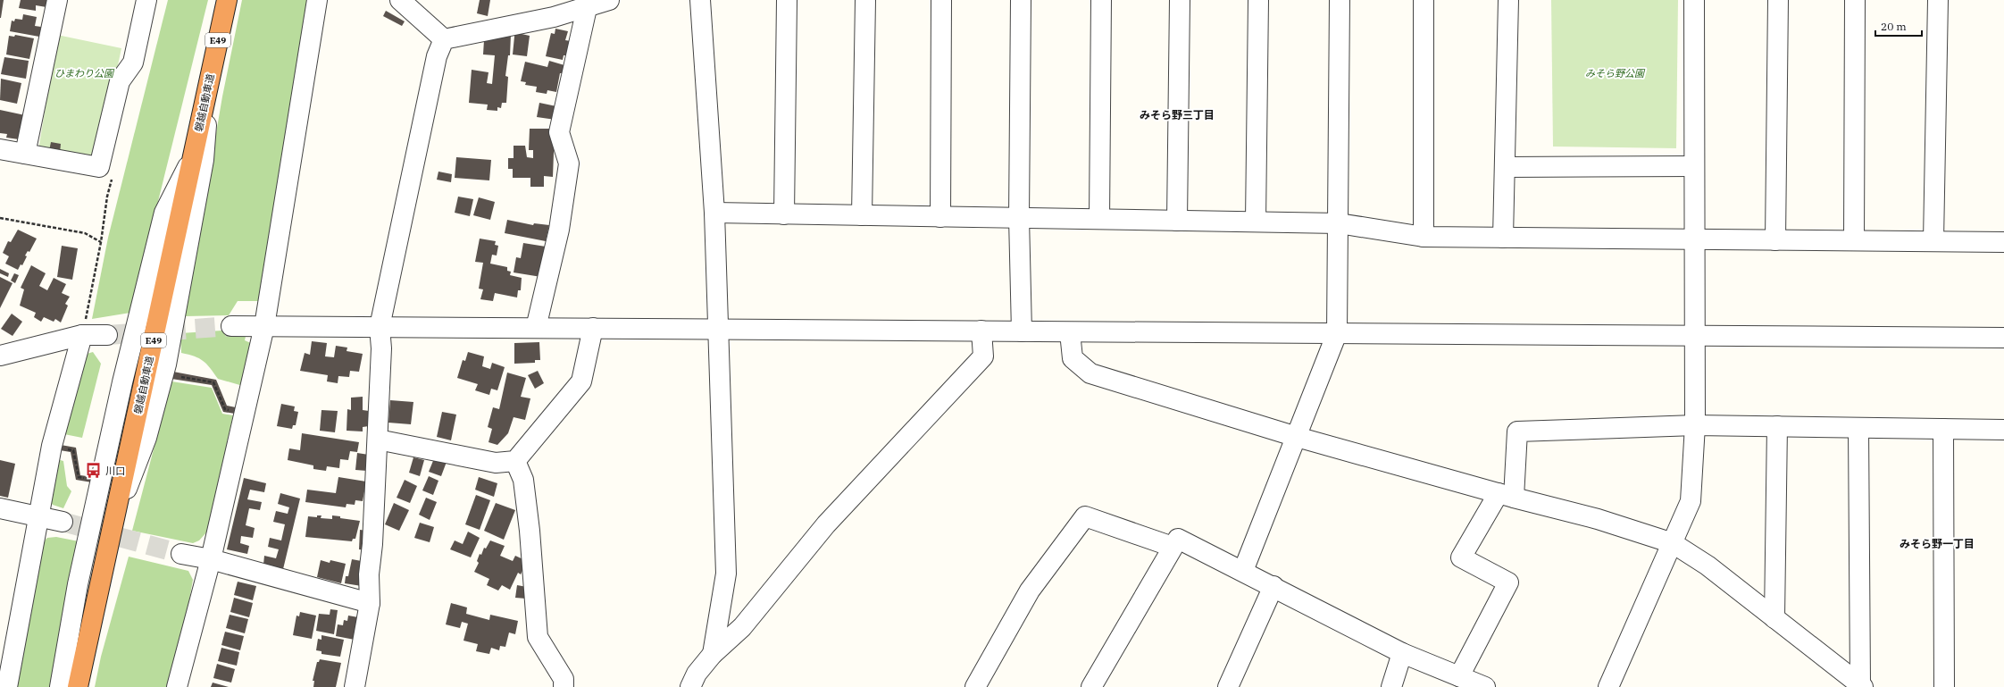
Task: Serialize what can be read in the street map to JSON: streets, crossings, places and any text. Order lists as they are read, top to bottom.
{
  "streets": {
    "highway": ["E49", "磐越自動車道"]
  },
  "districts": ["みそら野三丁目", "みそら野一丁目"],
  "parks": ["ひまわり公園", "みそら野公園"],
  "places": {
    "bus stop": ["川口"]
  },
  "scale_bar": "20 m"
}
